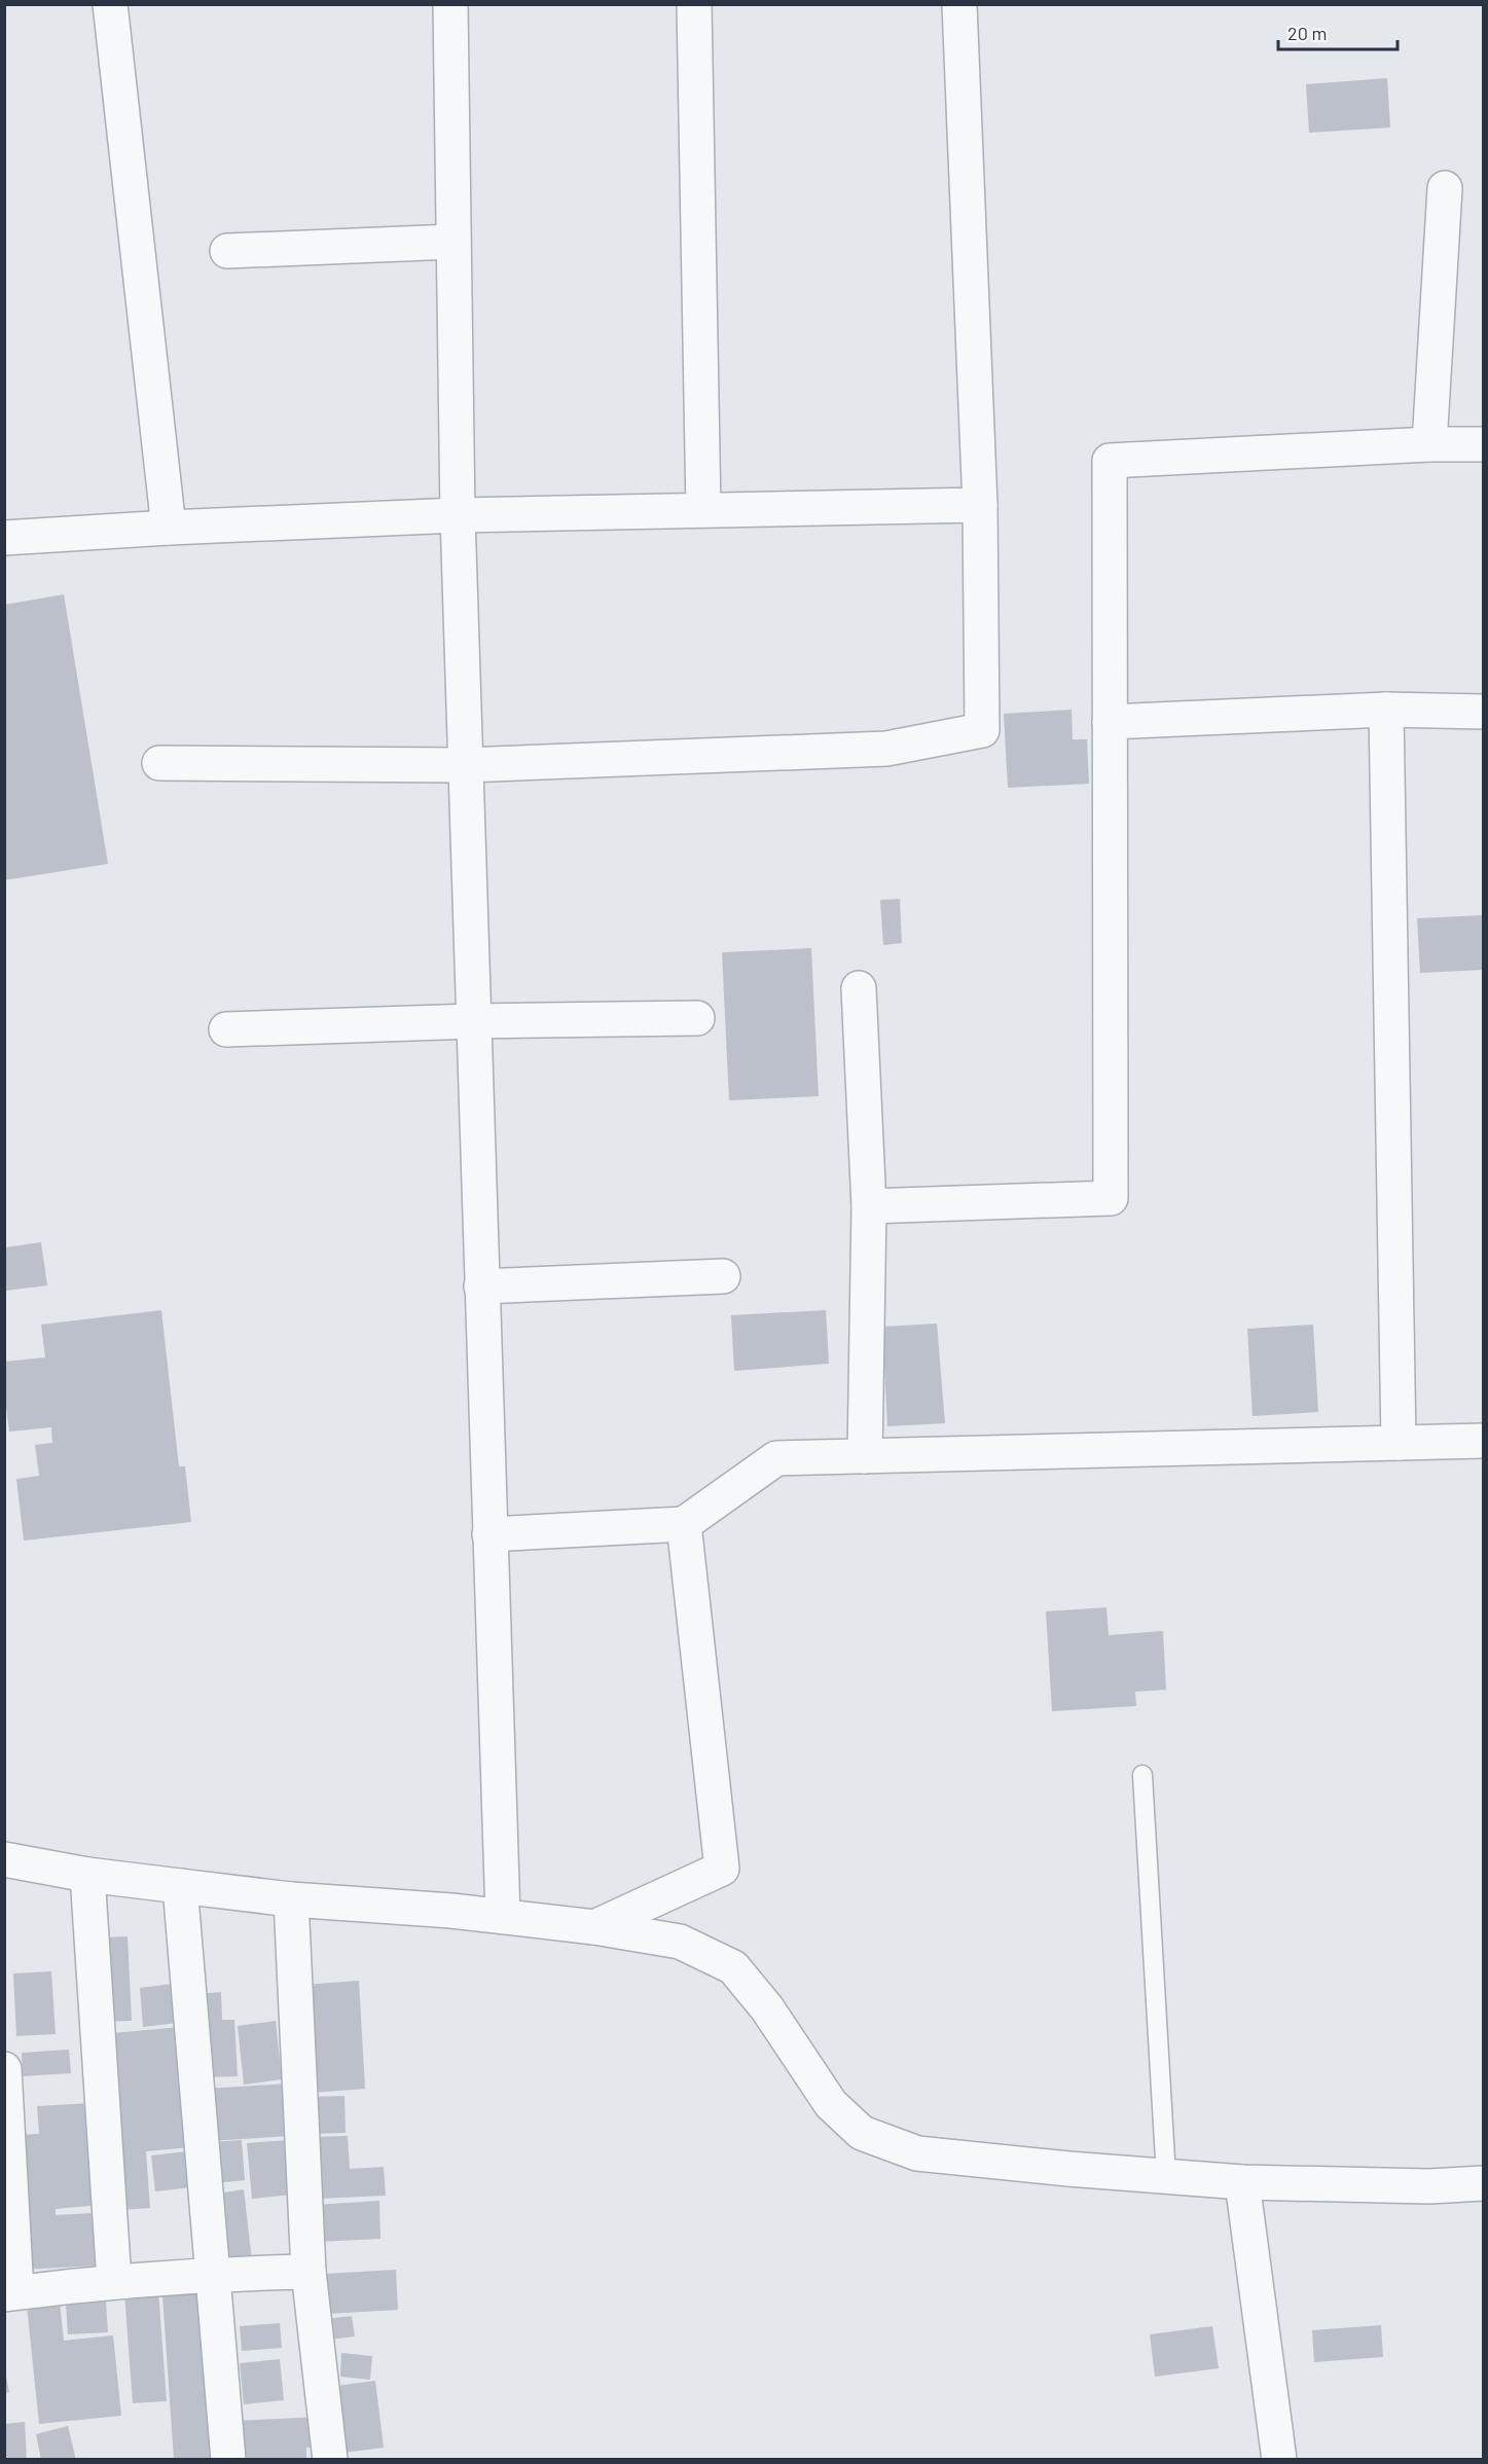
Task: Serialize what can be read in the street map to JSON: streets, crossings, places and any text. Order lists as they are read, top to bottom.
{
  "scale_bar": "20 m"
}
